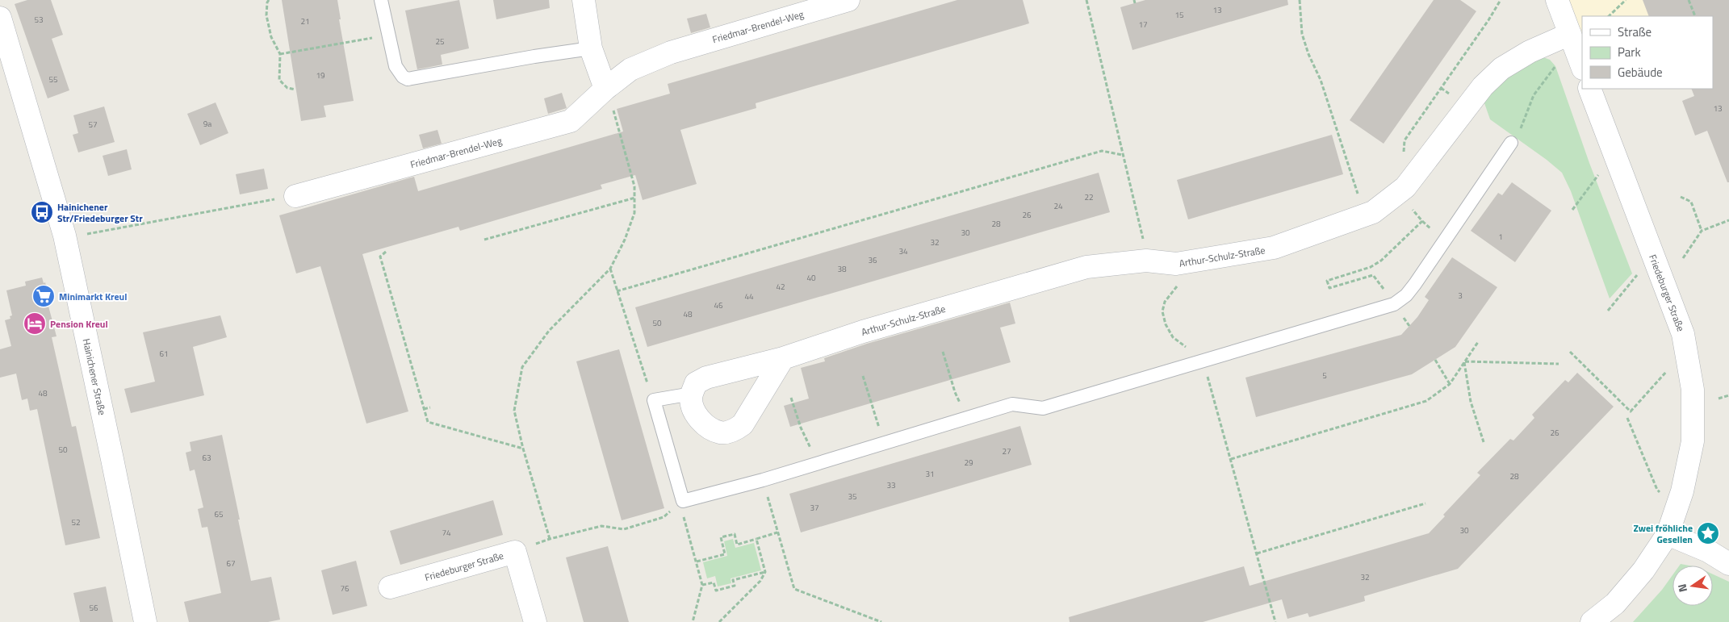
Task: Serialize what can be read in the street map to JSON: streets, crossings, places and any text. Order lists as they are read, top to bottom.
{
  "streets": {
    "street": [
      "Friedmar-Brendel-Weg",
      "Arthur-Schulz-Straße",
      "Friedeburger Straße",
      "Hainichener Straße"
    ]
  },
  "places": {
    "bus stop": ["Hainichener Str/Friedeburger Str"],
    "supermarket": ["Minimarkt Kreul"],
    "hotel": ["Pension Kreul"],
    "place": ["Zwei fröhliche Gesellen"]
  },
  "house_numbers": [
    "13",
    "15",
    "53",
    "21",
    "17",
    "25",
    "19",
    "55",
    "13",
    "9a",
    "57",
    "22",
    "24",
    "26",
    "28",
    "30",
    "1",
    "32",
    "34",
    "36",
    "38",
    "40",
    "42",
    "3",
    "44",
    "46",
    "48",
    "50",
    "61",
    "5",
    "48",
    "26",
    "50",
    "27",
    "63",
    "29",
    "31",
    "28",
    "33",
    "35",
    "37",
    "65",
    "52",
    "30",
    "74",
    "67",
    "32",
    "76",
    "56"
  ],
  "legend": ["Straße", "Park", "Gebäude"],
  "north": "left"
}
